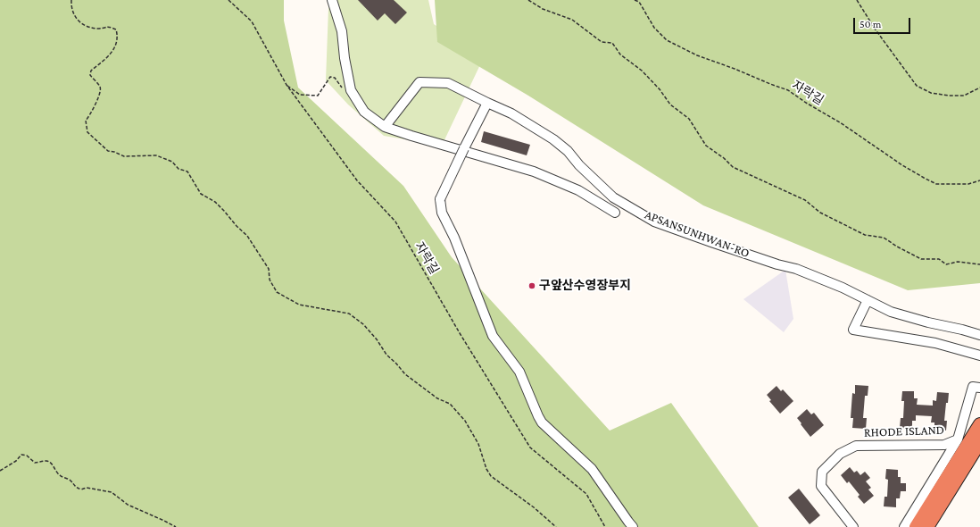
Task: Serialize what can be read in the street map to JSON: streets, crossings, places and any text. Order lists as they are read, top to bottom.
{
  "streets": {
    "street": ["APSANSUNHWAN-RO", "RHODE ISLAND"],
    "path": ["자락길"]
  },
  "places": ["구앞산수영장부지"],
  "scale_bar": "50 m"
}
